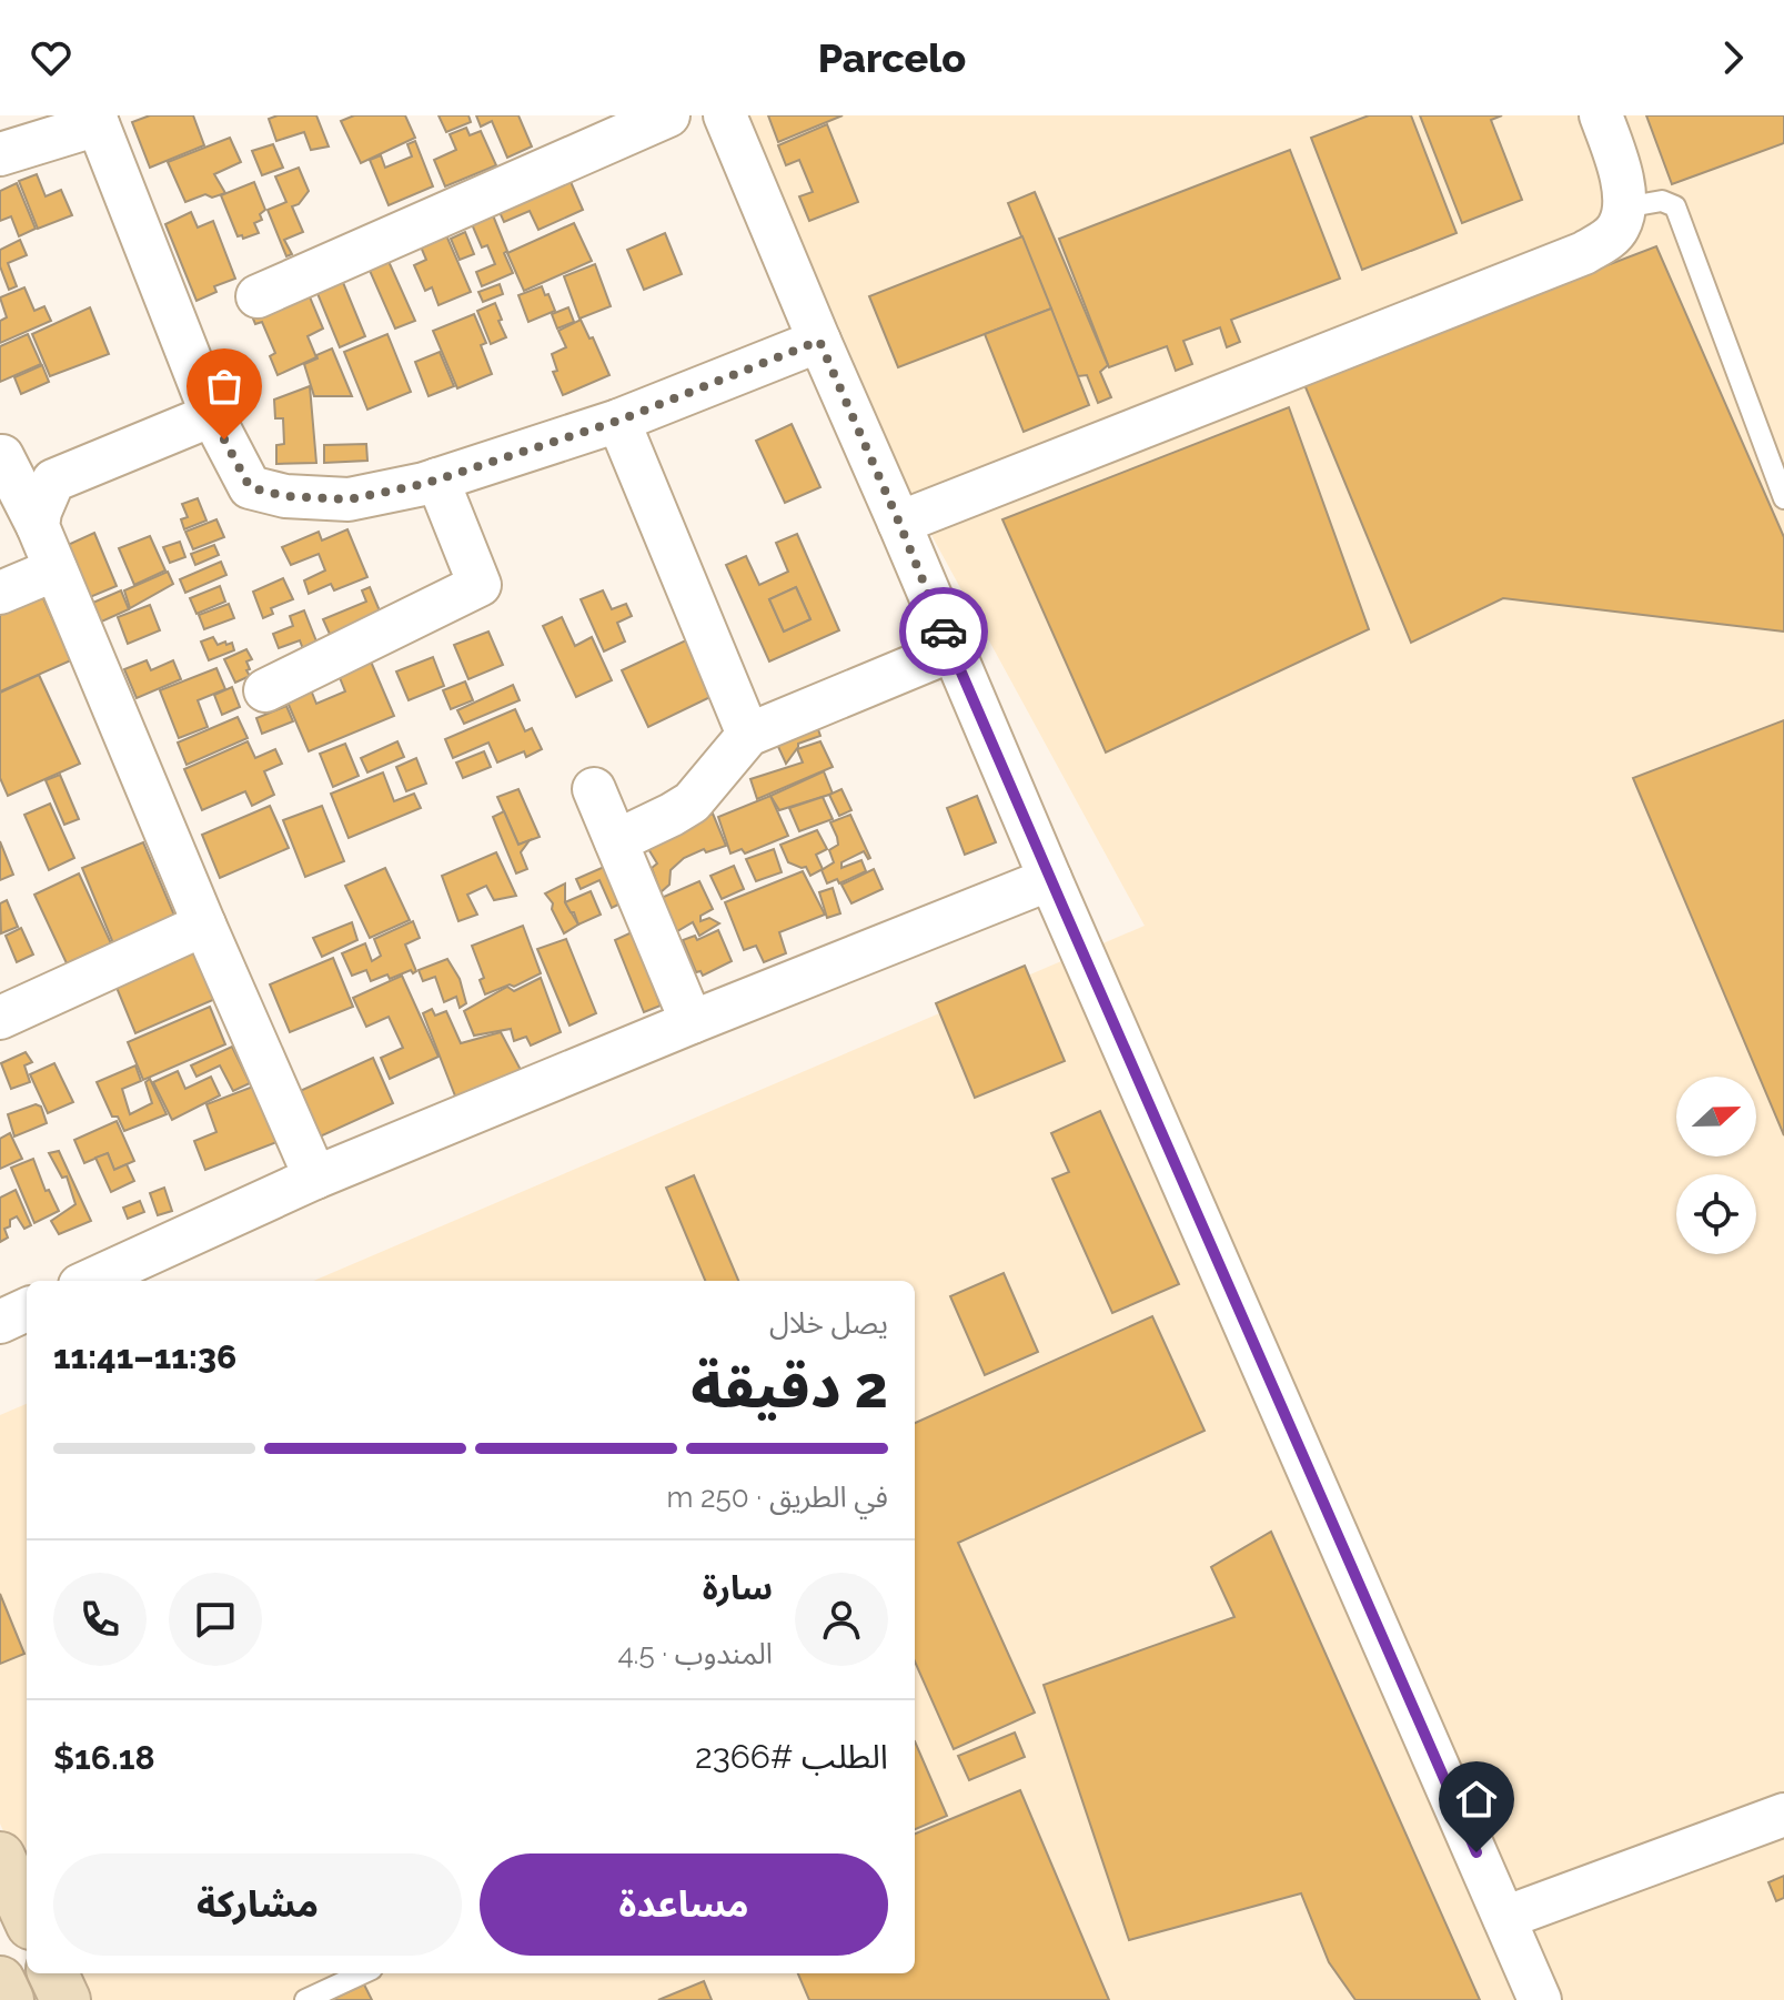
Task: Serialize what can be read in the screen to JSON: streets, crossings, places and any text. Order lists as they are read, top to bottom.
{
  "north": "right",
  "page": {
    "header": "Parcelo",
    "heading": ["2 دقيقة", "يصل خلال", "11:36–11:41"],
    "panel": [
      "سارة",
      "المندوب · 4.5",
      "الطلب #2366",
      "$16.18"
    ],
    "bar": "في الطريق · 250 m",
    "buttons": ["مساعدة", "مشاركة"]
  }
}
